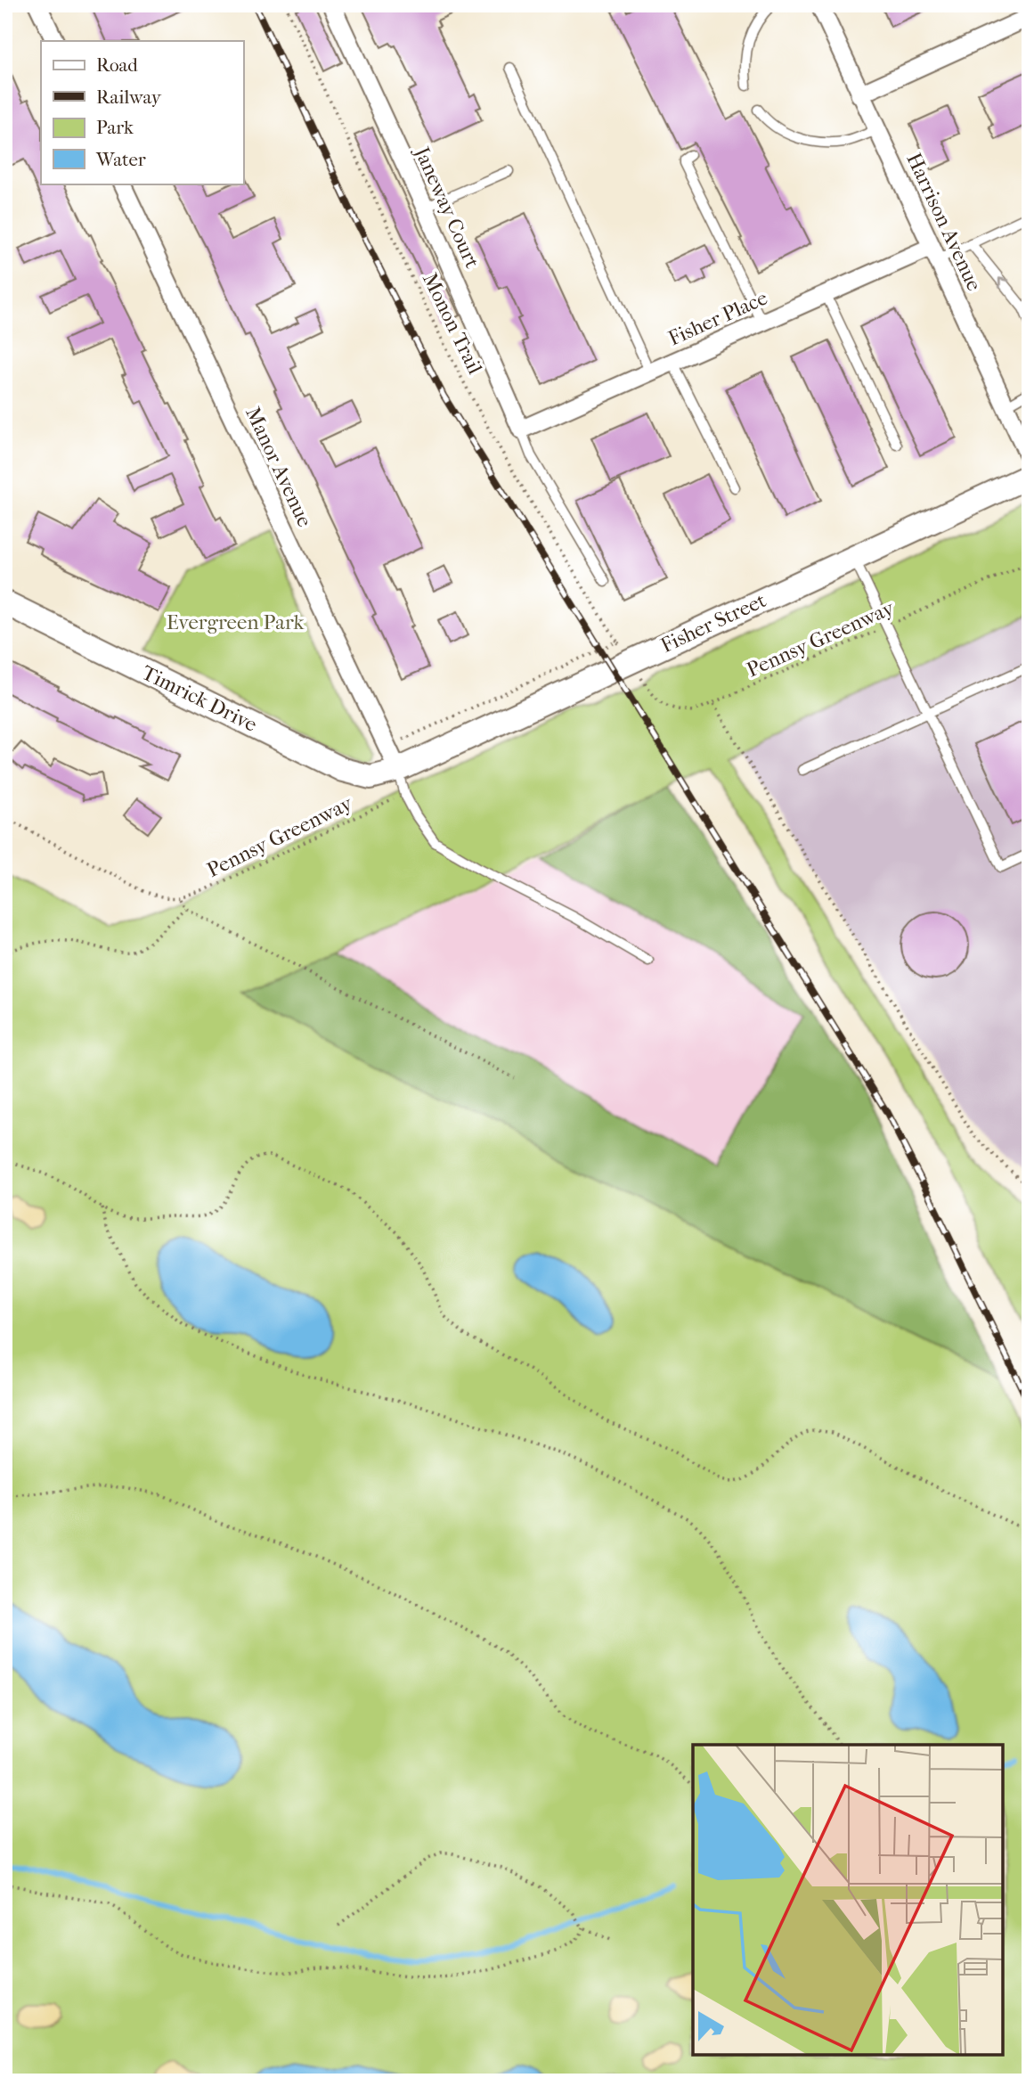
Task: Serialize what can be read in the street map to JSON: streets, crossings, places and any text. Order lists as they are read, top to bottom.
{
  "streets": {
    "street": [
      "Janeway Court",
      "Harrison Avenue",
      "Fisher Place",
      "Manor Avenue",
      "Fisher Street",
      "Timrick Drive"
    ],
    "path": ["Monon Trail", "Pennsy Greenway"]
  },
  "crossings": [
    ["Janeway Court", "Fisher Place"],
    ["Harrison Avenue", "Fisher Place"],
    ["Manor Avenue", "Fisher Street"],
    ["Manor Avenue", "Timrick Drive"],
    ["Fisher Street", "Timrick Drive"]
  ],
  "parks": ["Evergreen Park"],
  "legend": [
    "Road",
    "Railway",
    "Park",
    "Water"
  ]
}
